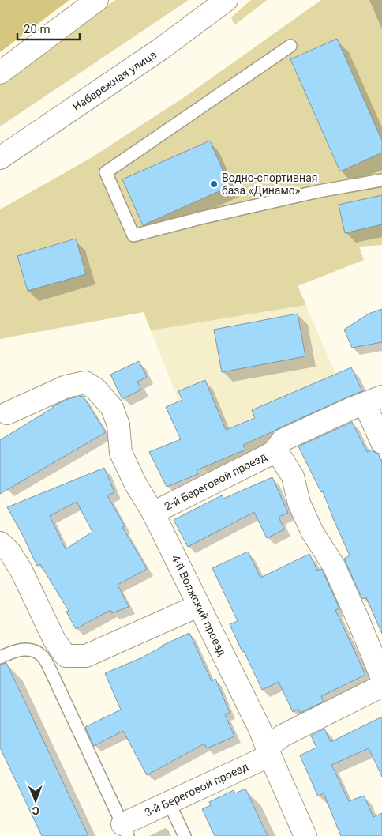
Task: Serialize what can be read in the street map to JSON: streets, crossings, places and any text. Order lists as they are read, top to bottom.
{
  "streets": {
    "street": [
      "Набережная улица",
      "2-й Береговой проезд",
      "4-й Волжский проезд",
      "3-й Береговой проезд"
    ]
  },
  "crossings": [
    ["2-й Береговой проезд", "4-й Волжский проезд"],
    ["4-й Волжский проезд", "3-й Береговой проезд"]
  ],
  "places": ["Водно-спортивная база «Динамо»"],
  "scale_bar": "20 m",
  "north": "bottom"
}
